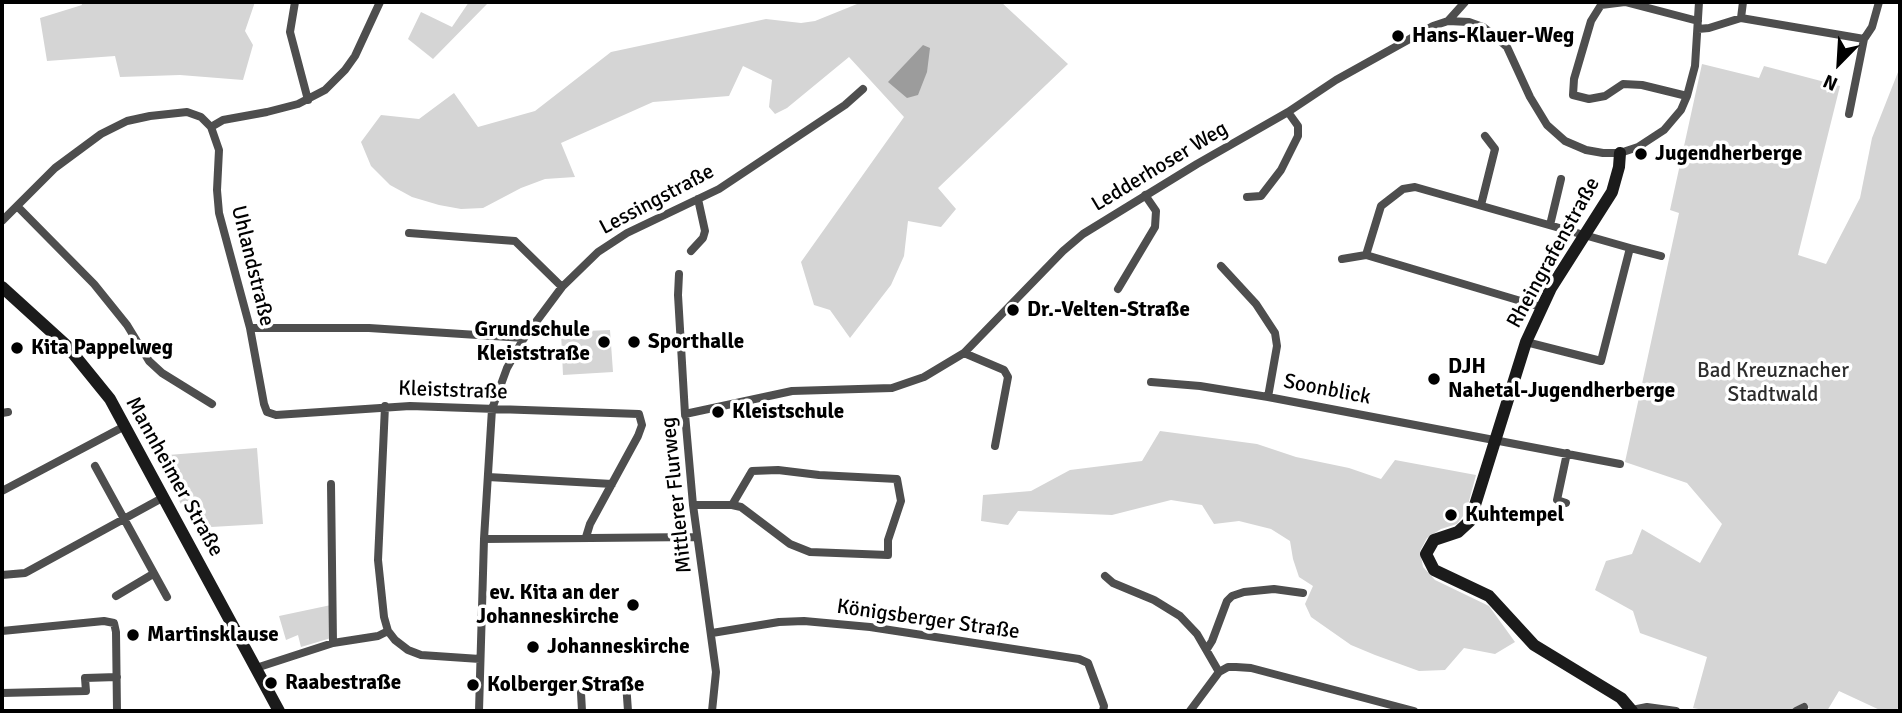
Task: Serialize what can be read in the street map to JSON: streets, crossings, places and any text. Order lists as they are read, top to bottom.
{
  "streets": {
    "street": [
      "Ledderhoser Weg",
      "Lessingstraße",
      "Rheingrafenstraße",
      "Uhlandstraße",
      "Soonblick",
      "Kleiststraße",
      "Mannheimer Straße",
      "Mittlerer Flurweg",
      "Königsberger Straße"
    ]
  },
  "crossings": [
    ["Ledderhoser Weg", "Rheingrafenstraße"],
    ["Ledderhoser Weg", "Mittlerer Flurweg"],
    ["Lessingstraße", "Kleiststraße"],
    ["Rheingrafenstraße", "Soonblick"],
    ["Uhlandstraße", "Kleiststraße"],
    ["Mittlerer Flurweg", "Königsberger Straße"]
  ],
  "parks": ["Bad Kreuznacher Stadtwald"],
  "places": [
    "Hans-Klauer-Weg",
    "Jugendherberge",
    "Dr.-Velten-Straße",
    "Grundschule Kleiststraße",
    "Sporthalle",
    "Kita Pappelweg",
    "DJH Nahetal-Jugendherberge",
    "Kleistschule",
    "Kuhtempel",
    "ev. Kita an der Johanneskirche",
    "Martinsklause",
    "Johanneskirche",
    "Raabestraße",
    "Kolberger Straße"
  ],
  "north": "bottom left"
}
